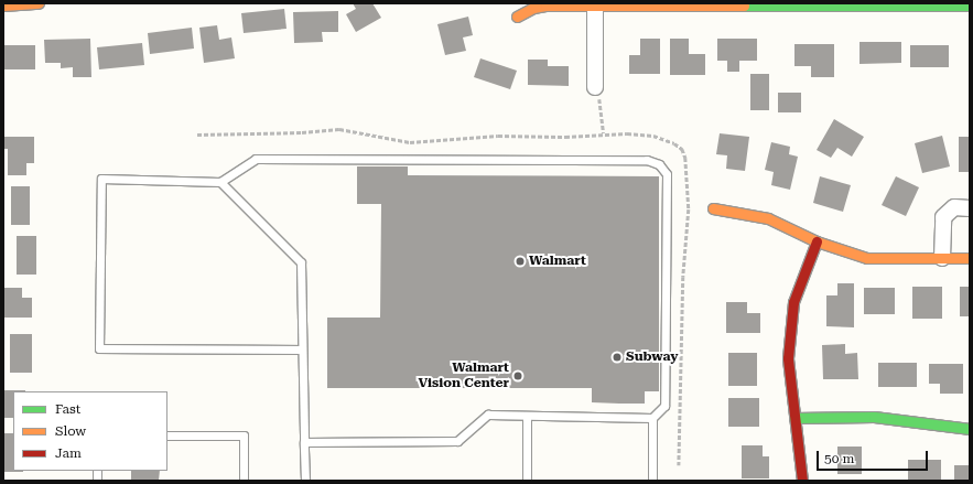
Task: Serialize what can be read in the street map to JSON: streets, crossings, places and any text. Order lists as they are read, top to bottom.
{
  "places": ["Walmart", "Subway", "Walmart Vision Center"],
  "legend": ["Fast", "Slow", "Jam"],
  "scale_bar": "50 m"
}
